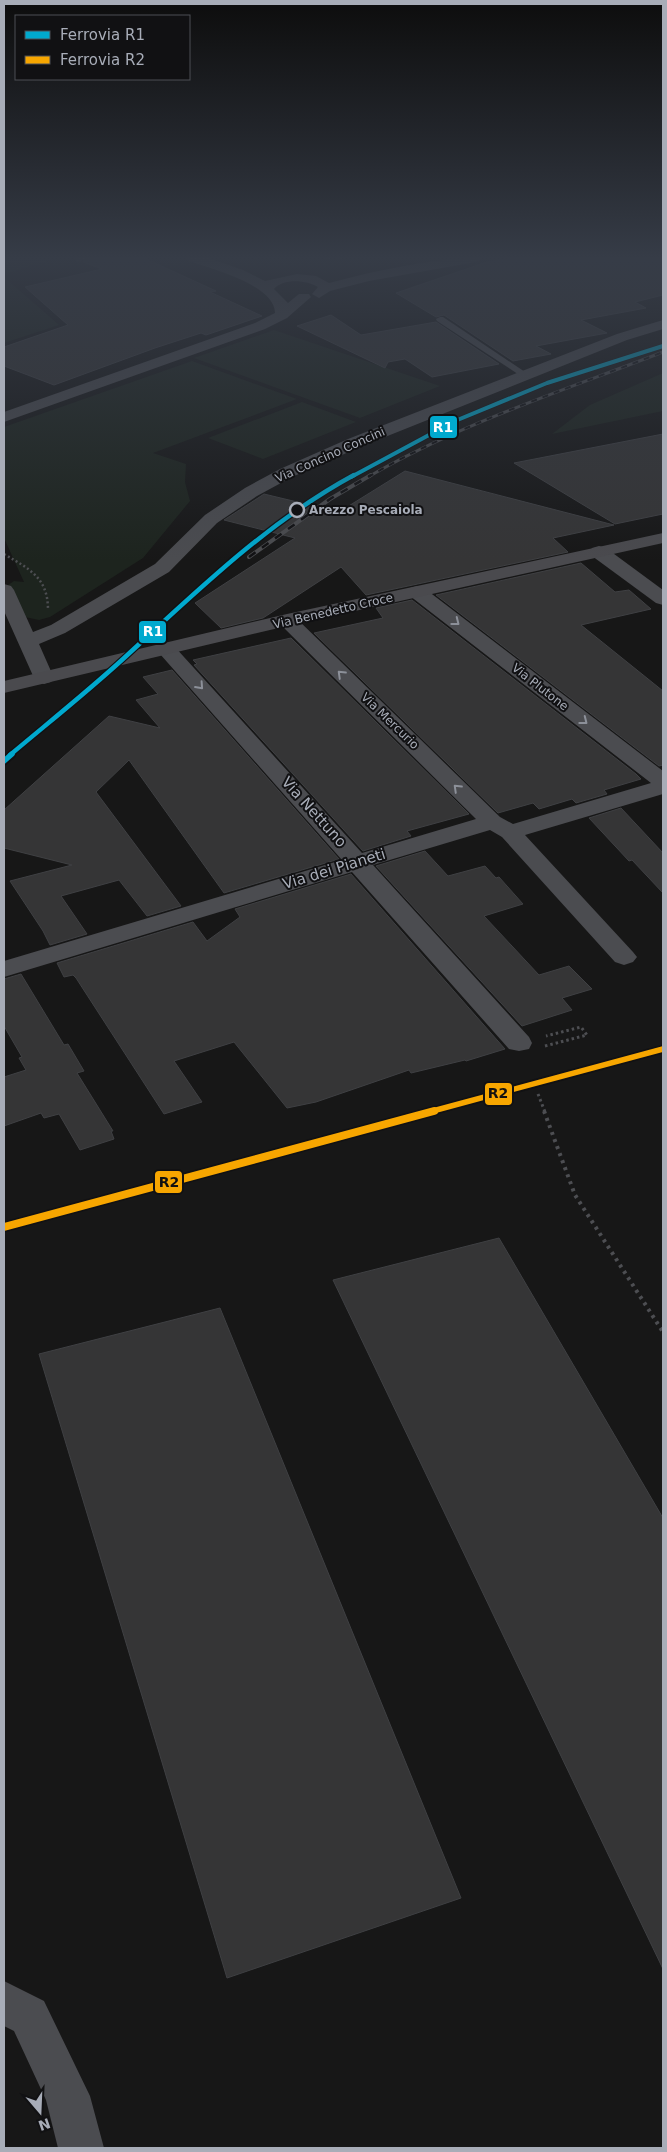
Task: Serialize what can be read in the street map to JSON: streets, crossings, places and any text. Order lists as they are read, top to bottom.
{
  "streets": {
    "main road": ["Via Benedetto Croce"],
    "street": [
      "Via Concino Concini",
      "Via Plutone",
      "Via Mercurio",
      "Via Nettuno",
      "Via dei Pianeti"
    ]
  },
  "crossings": [
    ["Via Benedetto Croce", "Via Plutone"],
    ["Via Benedetto Croce", "Via Mercurio"],
    ["Via Benedetto Croce", "Via Nettuno"],
    ["Via Mercurio", "Via dei Pianeti"],
    ["Via Nettuno", "Via dei Pianeti"]
  ],
  "one_way": ["Via Plutone", "Via Mercurio", "Via Nettuno"],
  "places": ["Arezzo Pescaiola"],
  "lines": ["rail line R1", "rail line R2"],
  "legend": ["Ferrovia R1", "Ferrovia R2"],
  "north": "bottom"
}
